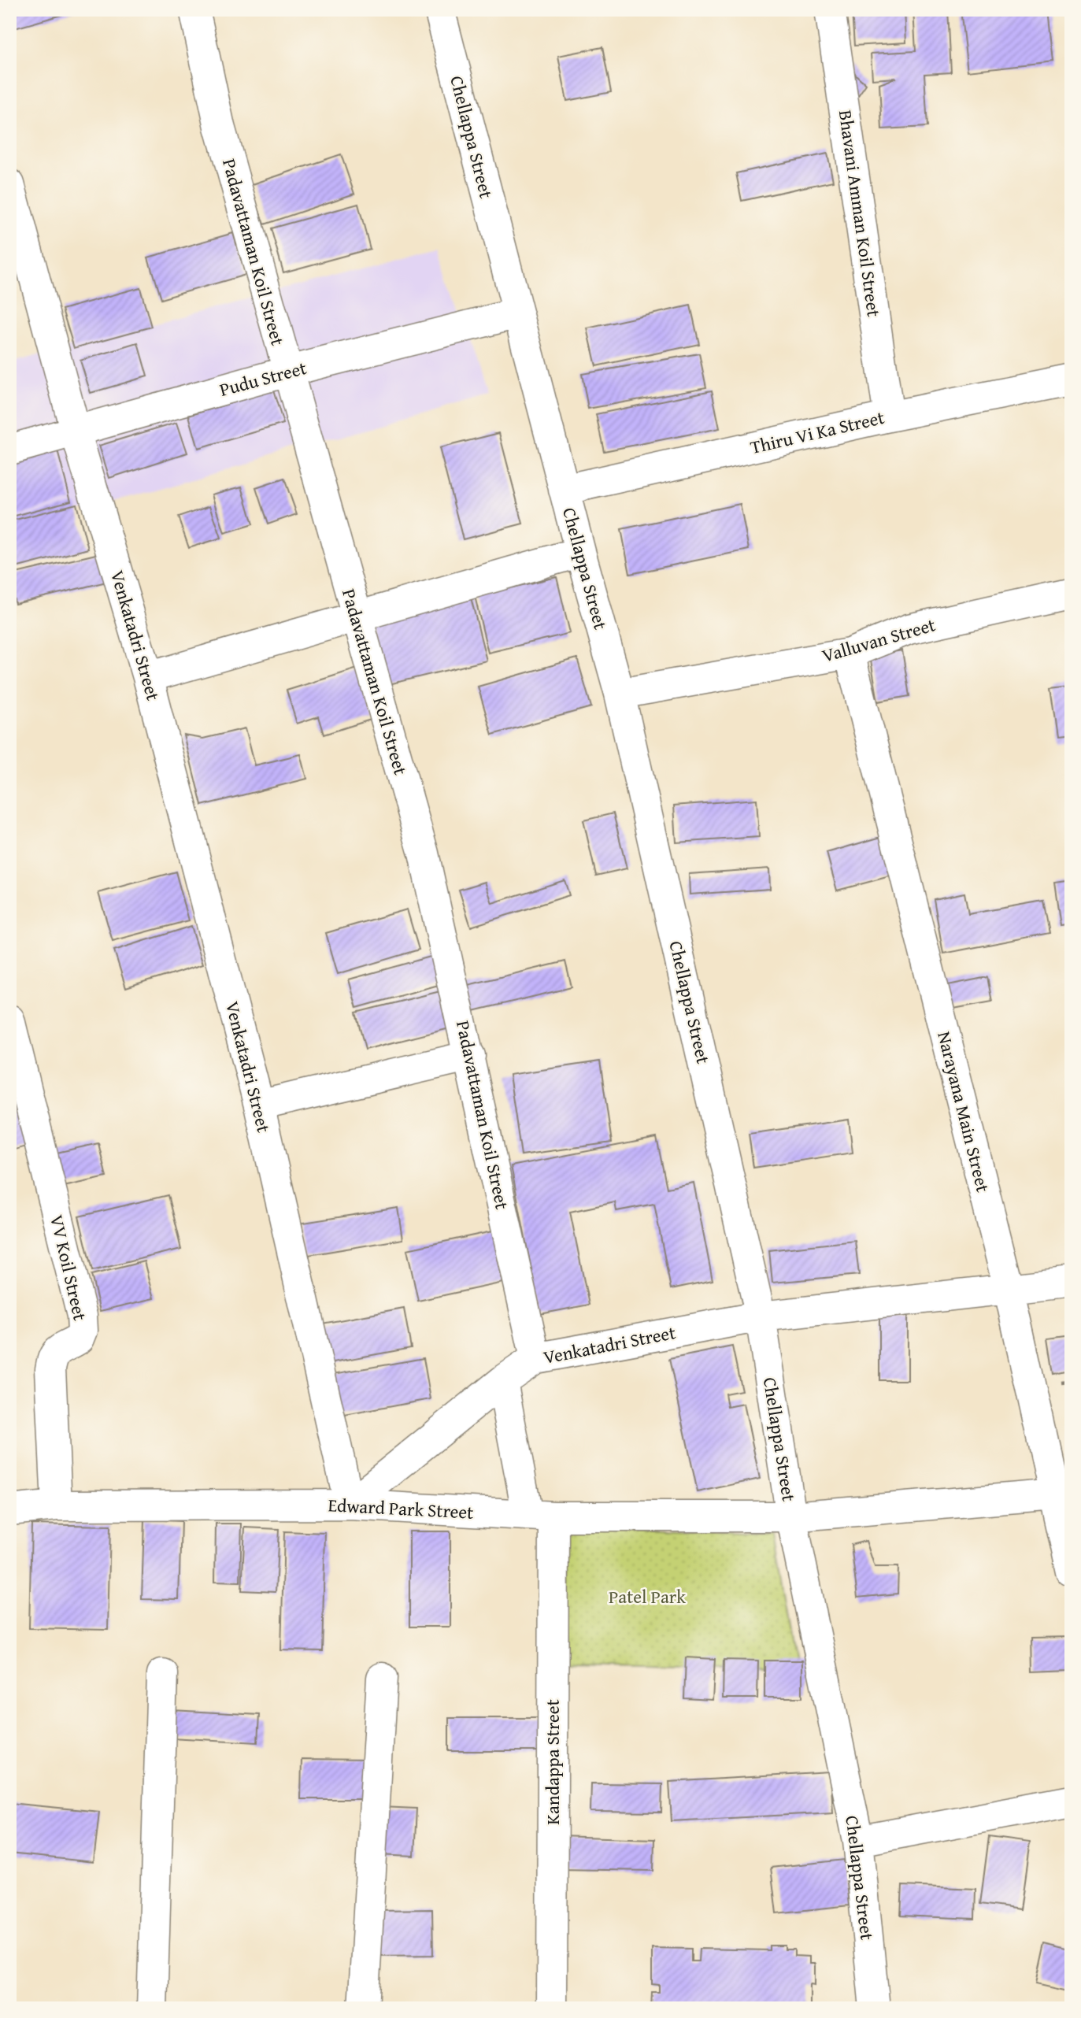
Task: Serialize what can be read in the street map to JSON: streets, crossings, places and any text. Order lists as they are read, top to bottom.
{
  "streets": {
    "street": [
      "Chellappa Street",
      "Bhavani Amman Koil Street",
      "Padavattaman Koil Street",
      "Pudu Street",
      "Thiru Vi Ka Street",
      "Venkatadri Street",
      "Valluvan Street",
      "Narayana Main Street",
      "VV Koil Street",
      "Edward Park Street",
      "Kandappa Street"
    ]
  },
  "crossings": [
    ["Chellappa Street", "Pudu Street"],
    ["Chellappa Street", "Thiru Vi Ka Street"],
    ["Chellappa Street", "Venkatadri Street"],
    ["Chellappa Street", "Valluvan Street"],
    ["Chellappa Street", "Edward Park Street"],
    ["Bhavani Amman Koil Street", "Thiru Vi Ka Street"],
    ["Padavattaman Koil Street", "Pudu Street"],
    ["Padavattaman Koil Street", "Venkatadri Street"],
    ["Pudu Street", "Venkatadri Street"],
    ["Venkatadri Street", "Narayana Main Street"],
    ["Venkatadri Street", "Edward Park Street"],
    ["Valluvan Street", "Narayana Main Street"],
    ["Narayana Main Street", "Edward Park Street"],
    ["VV Koil Street", "Edward Park Street"],
    ["Edward Park Street", "Kandappa Street"]
  ],
  "parks": ["Patel Park"]
}
